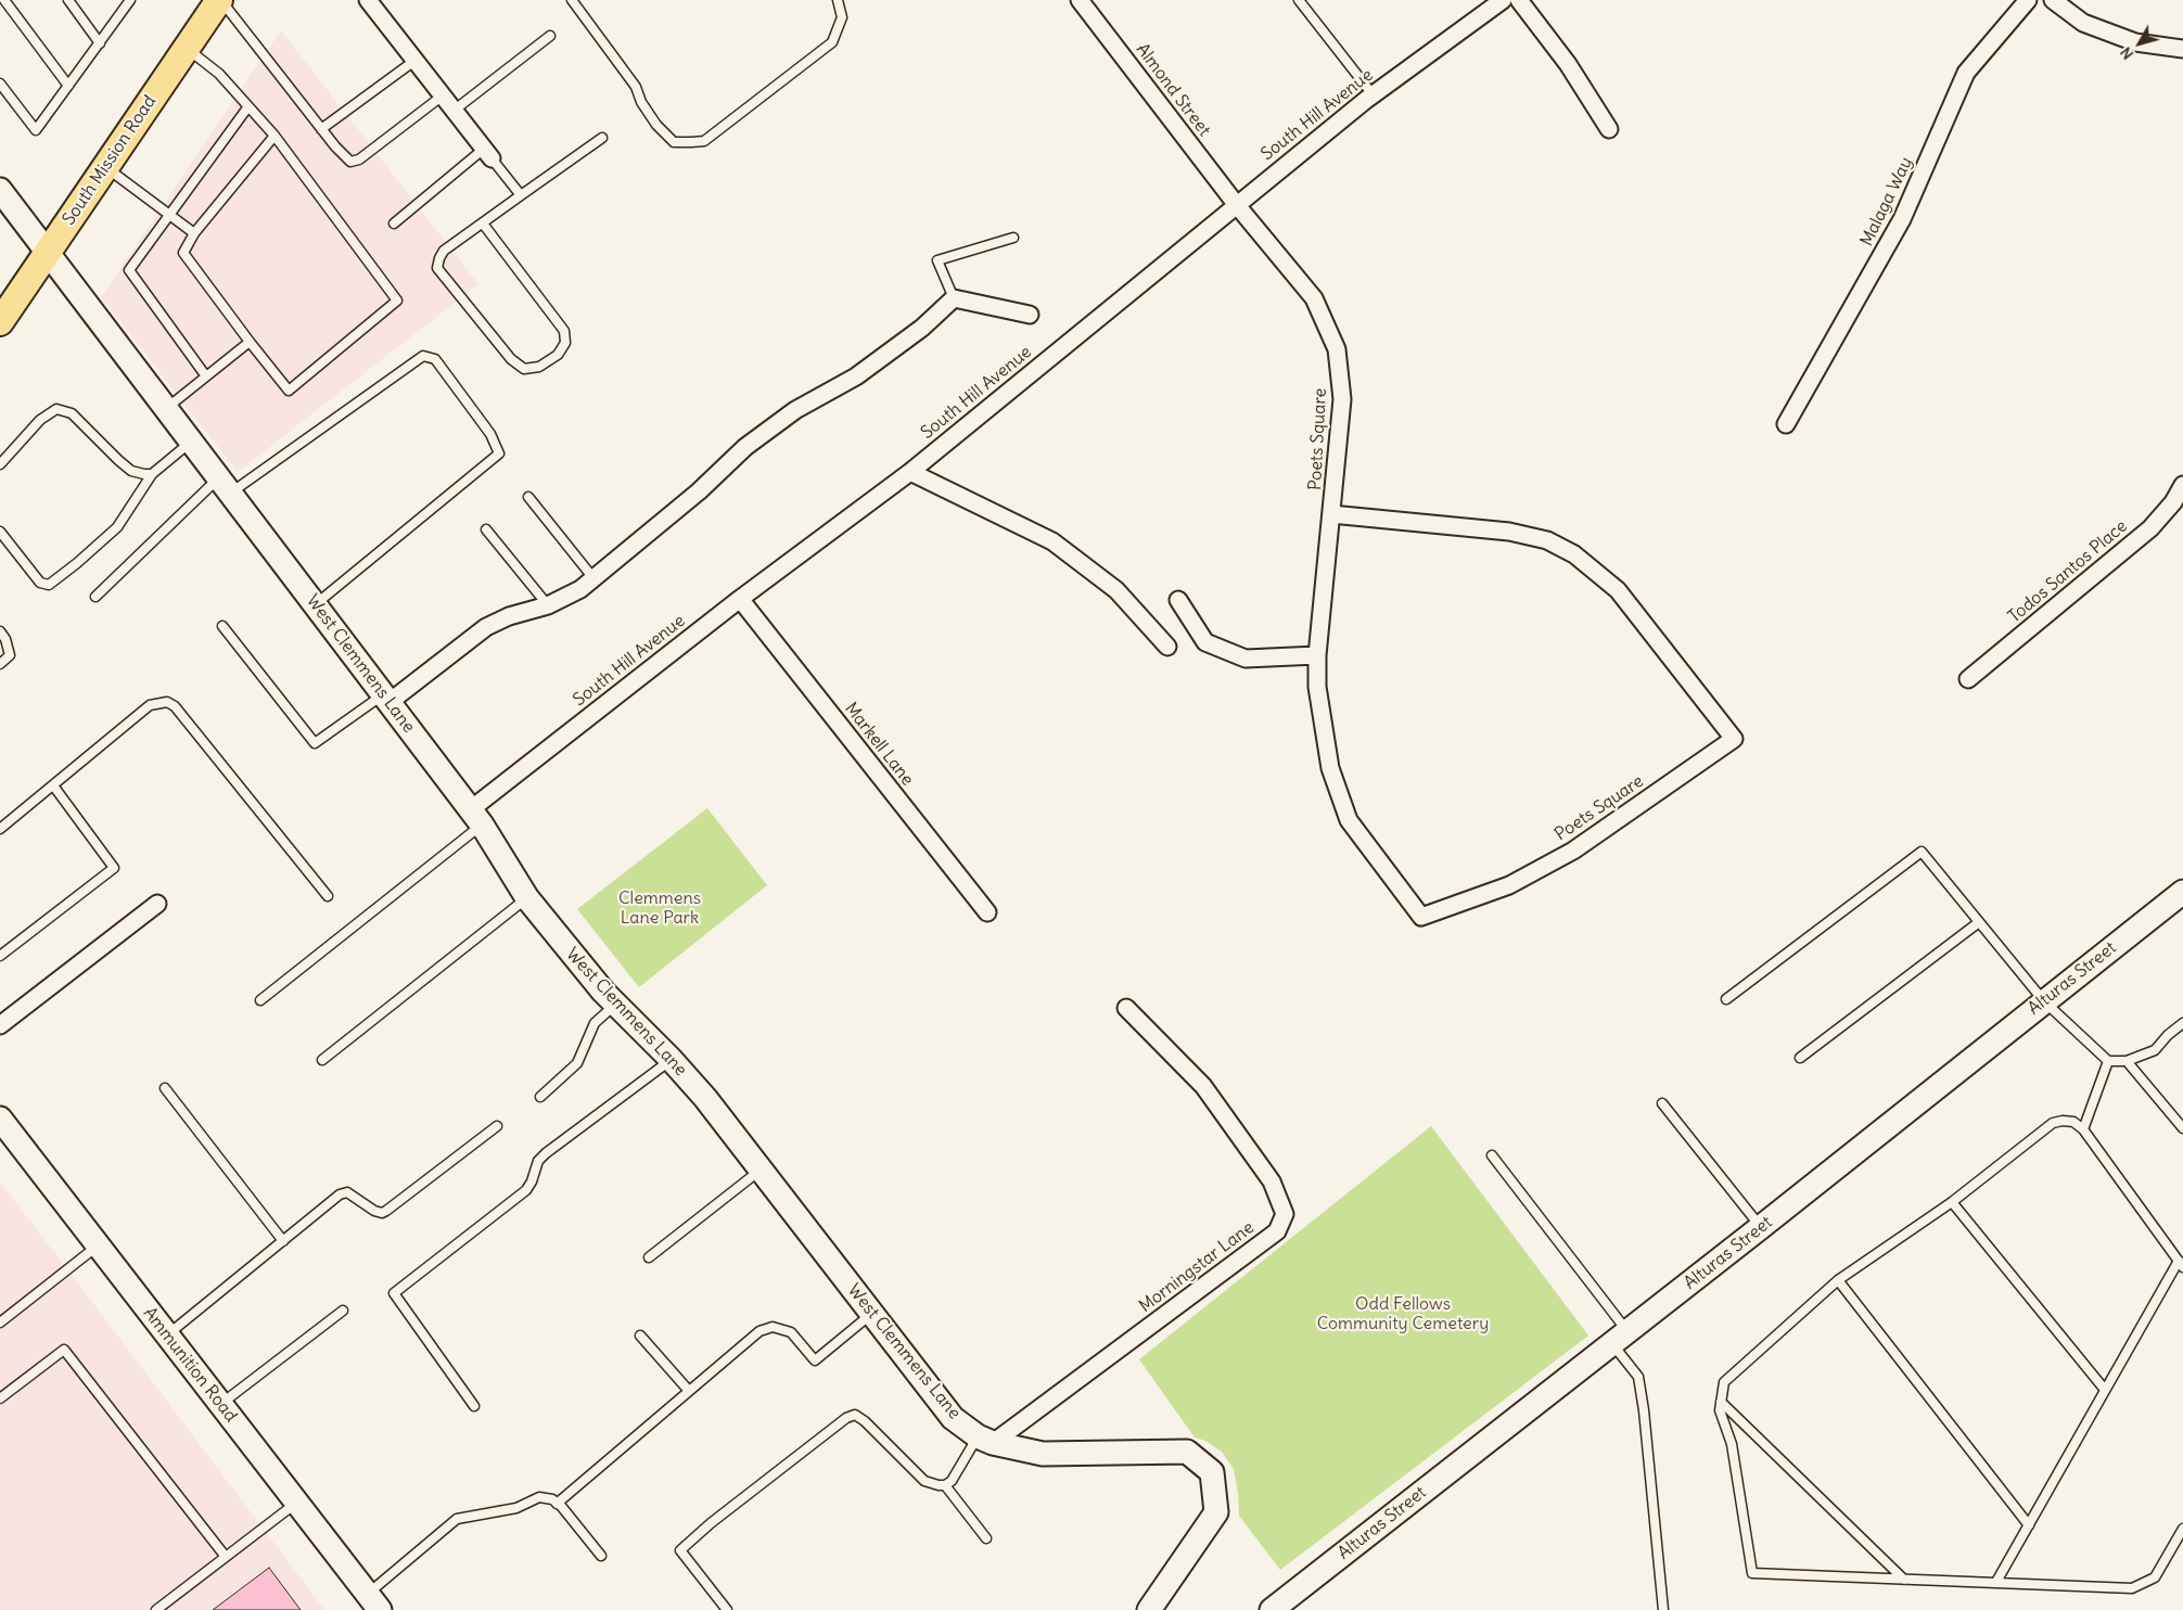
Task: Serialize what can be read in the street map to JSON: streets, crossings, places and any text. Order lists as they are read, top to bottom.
{
  "streets": {
    "main road": ["South Mission Road"],
    "street": [
      "Almond Street",
      "South Hill Avenue",
      "Malaga Way",
      "Poets Square",
      "Todos Santos Place",
      "West Clemmens Lane",
      "Markell Lane",
      "Alturas Street",
      "Morningstar Lane",
      "Ammunition Road"
    ]
  },
  "crossings": [
    ["Almond Street", "South Hill Avenue"],
    ["Almond Street", "Poets Square"],
    ["South Hill Avenue", "Poets Square"],
    ["South Hill Avenue", "West Clemmens Lane"],
    ["South Hill Avenue", "Markell Lane"],
    ["South Mission Road", "West Clemmens Lane"],
    ["West Clemmens Lane", "Morningstar Lane"]
  ],
  "parks": ["Clemmens Lane Park", "Odd Fellows Community Cemetery"],
  "north": "bottom left"
}
